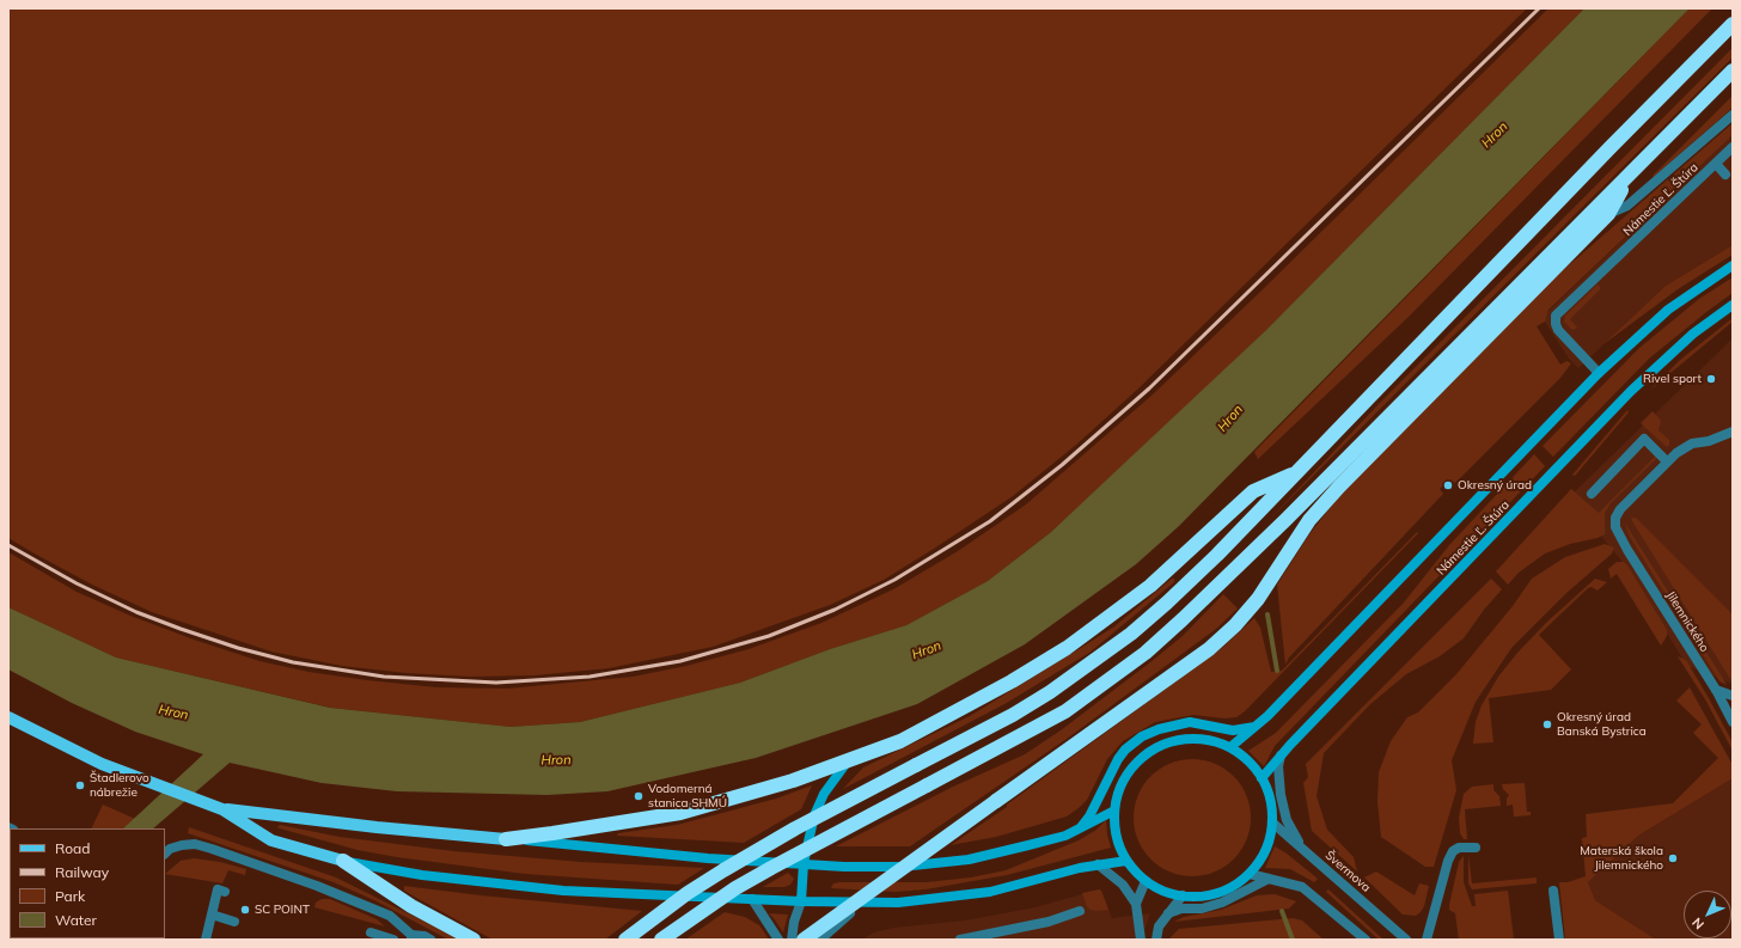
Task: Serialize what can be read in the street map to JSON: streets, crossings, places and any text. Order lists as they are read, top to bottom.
{
  "streets": {
    "main road": ["Námestie Ľ. Štúra"],
    "street": ["Jilemnického", "Švermova"]
  },
  "crossings": [
    ["Námestie Ľ. Štúra", "Švermova"]
  ],
  "water": ["Hron"],
  "places": [
    "Rivel sport",
    "Okresný úrad",
    "Okresný úrad Banská Bystrica",
    "Štadlerovo nábrežie",
    "Vodomerná stanica SHMÚ",
    "Materská škola Jilemnického",
    "SC POINT"
  ],
  "legend": [
    "Road",
    "Railway",
    "Park",
    "Water"
  ],
  "north": "bottom left"
}
